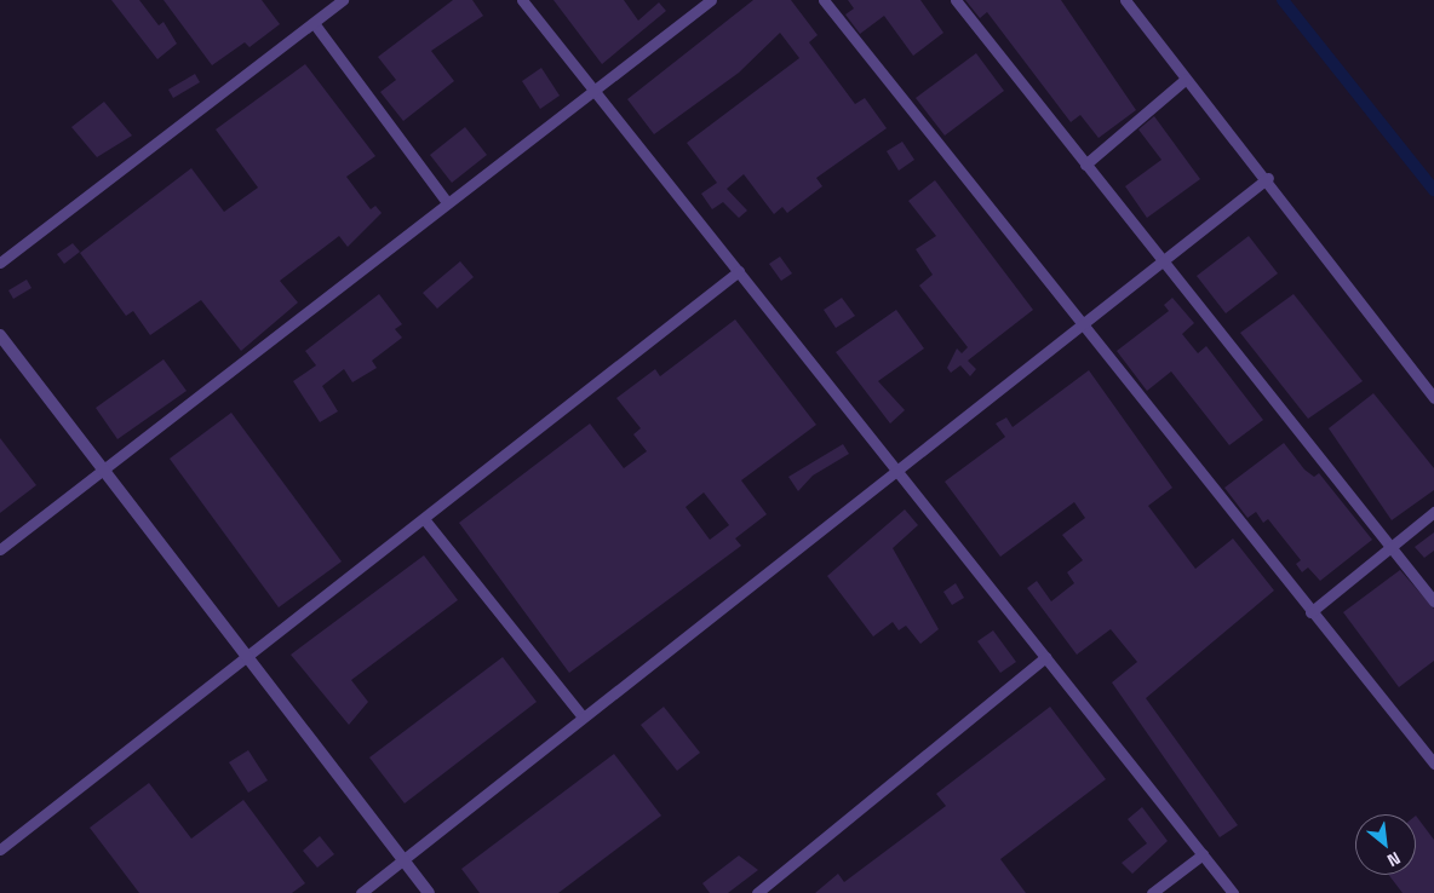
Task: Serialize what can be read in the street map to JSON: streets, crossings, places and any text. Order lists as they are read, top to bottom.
{
  "north": "bottom right"
}
